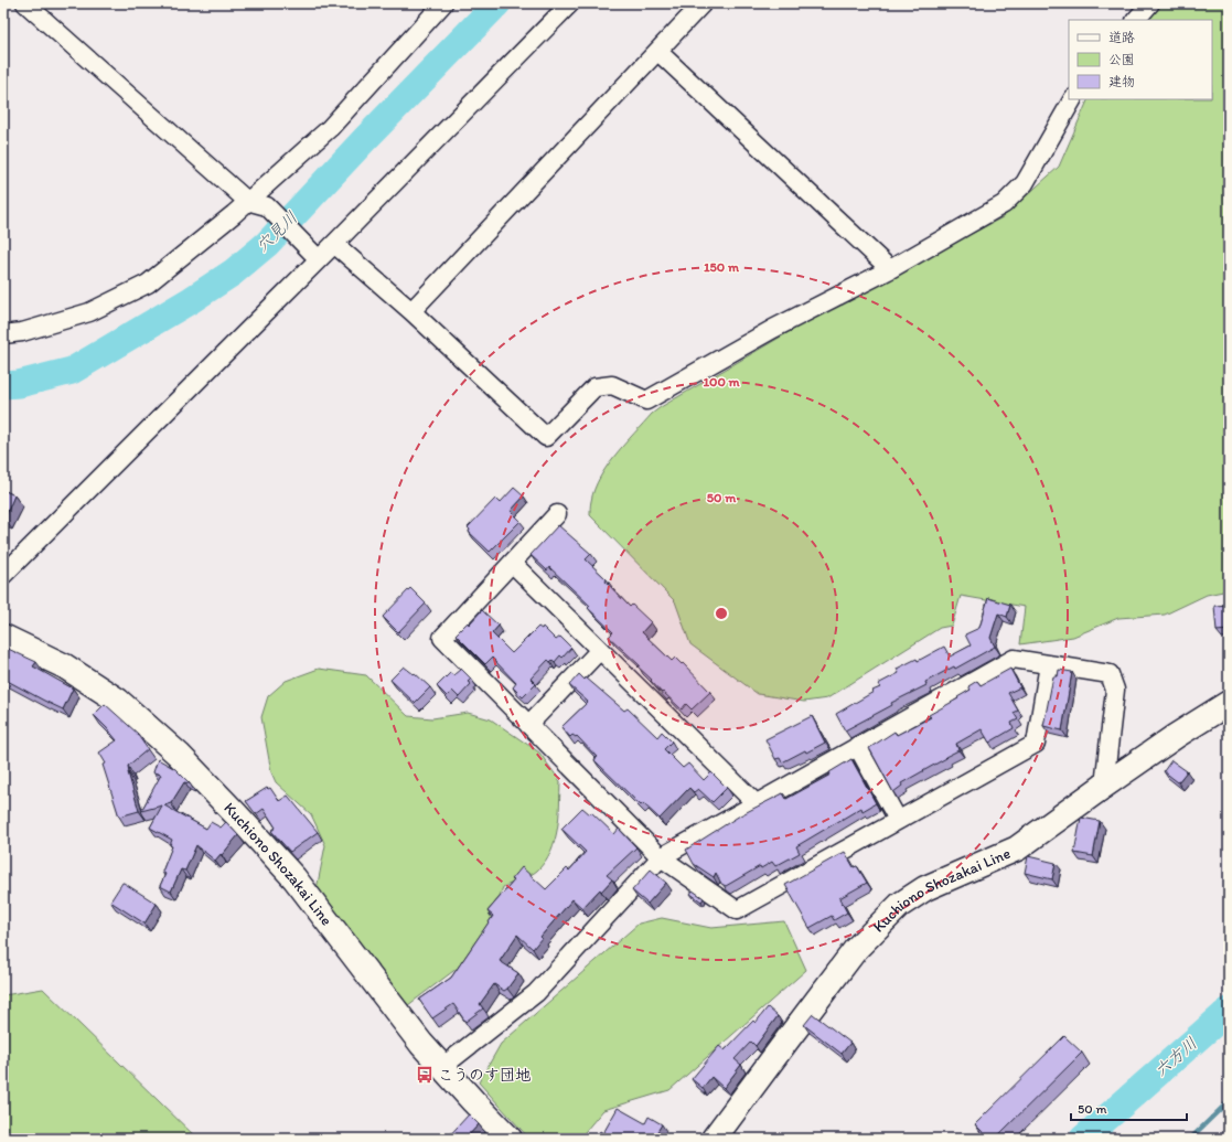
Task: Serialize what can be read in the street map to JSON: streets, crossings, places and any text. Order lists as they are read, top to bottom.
{
  "streets": {
    "main road": ["Kuchiono Shozakai Line"]
  },
  "water": ["穴見川", "六方川"],
  "places": {
    "bus stop": ["こうのす団地"]
  },
  "legend": ["道路", "公園", "建物"],
  "scale_bar": "50 m",
  "rings": ["150 m", "100 m", "50 m"]
}
